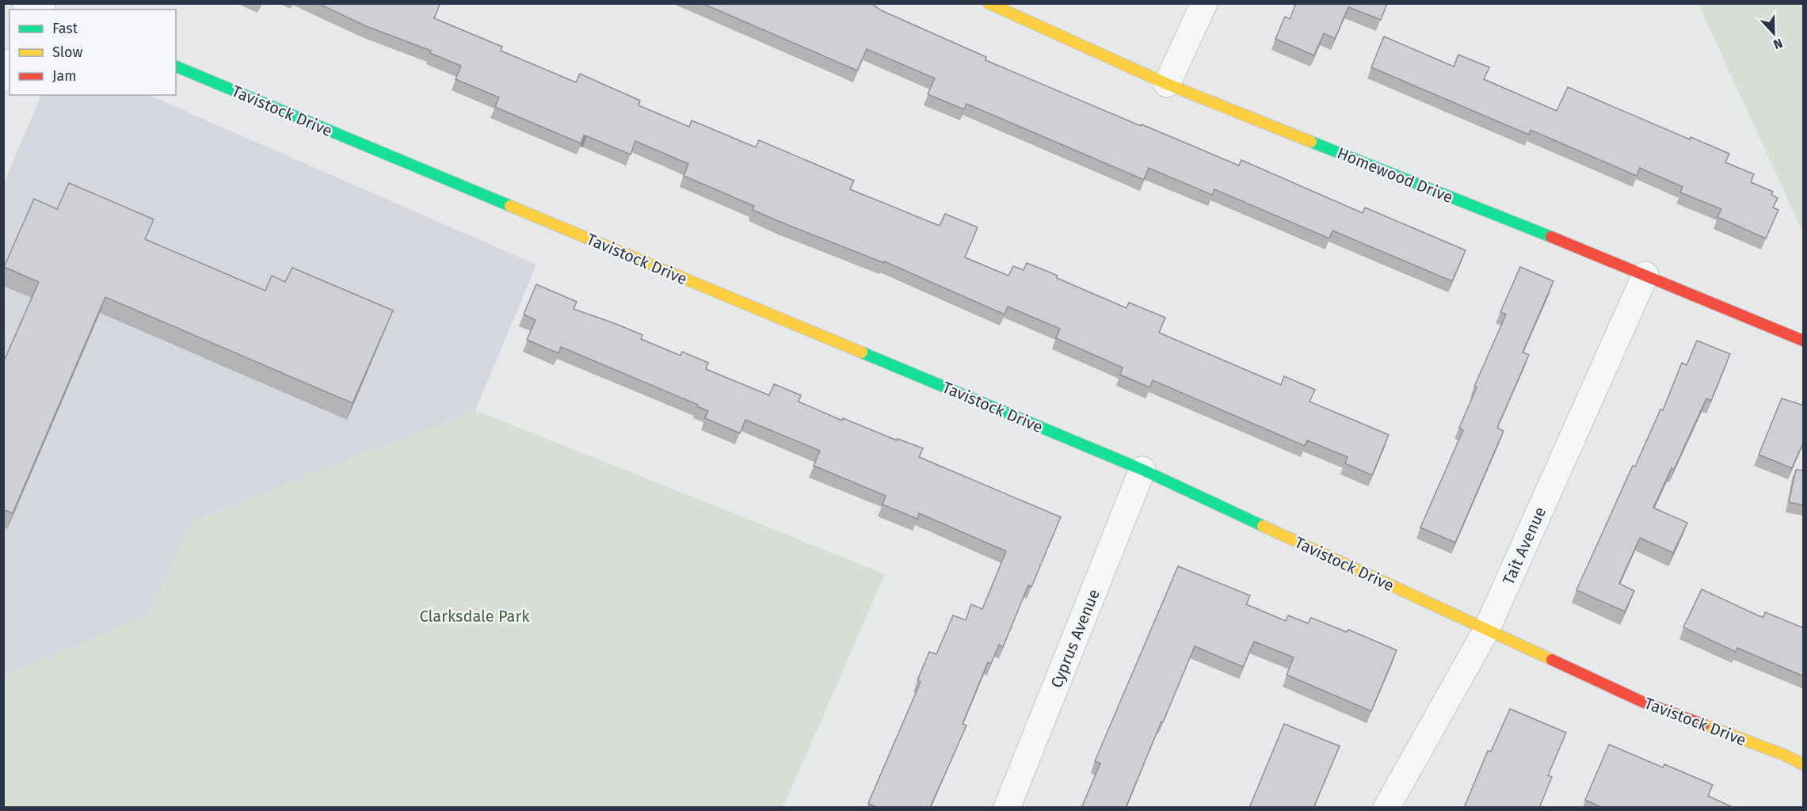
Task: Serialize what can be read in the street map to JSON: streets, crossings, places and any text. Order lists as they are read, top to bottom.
{
  "streets": {
    "street": [
      "Tavistock Drive",
      "Homewood Drive",
      "Tait Avenue",
      "Cyprus Avenue"
    ]
  },
  "crossings": [
    ["Tavistock Drive", "Tait Avenue"],
    ["Tavistock Drive", "Cyprus Avenue"],
    ["Homewood Drive", "Tait Avenue"]
  ],
  "parks": ["Clarksdale Park"],
  "legend": ["Fast", "Slow", "Jam"],
  "north": "bottom"
}
